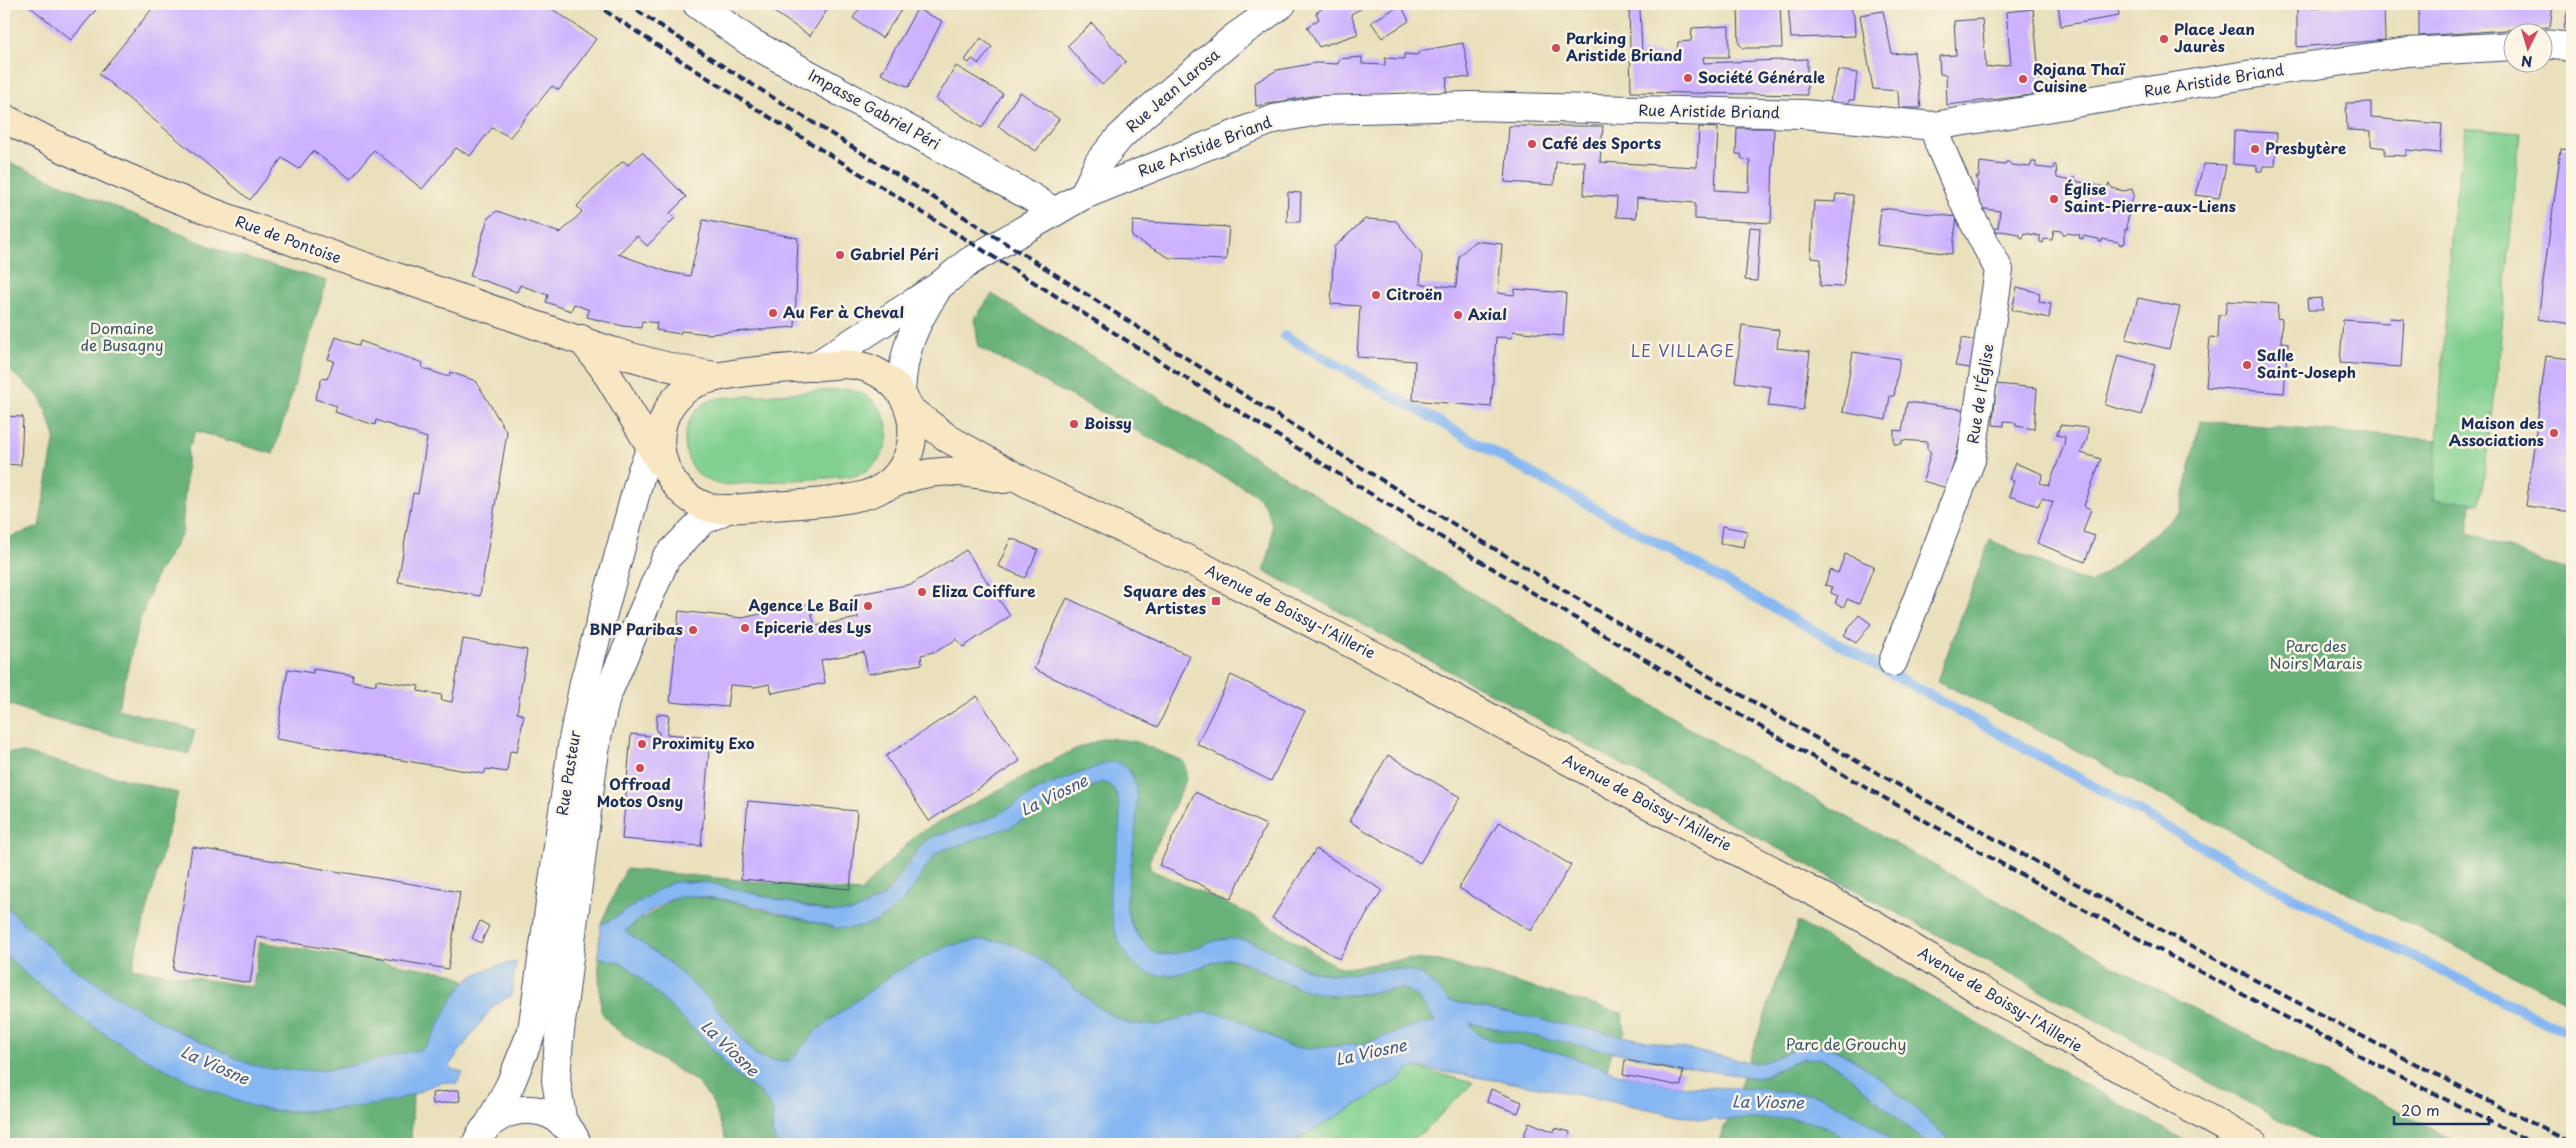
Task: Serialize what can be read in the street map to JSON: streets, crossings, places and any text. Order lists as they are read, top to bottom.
{
  "streets": {
    "main road": ["Rue de Pontoise", "Avenue de Boissy-l'Aillerie"],
    "street": [
      "Rue Aristide Briand",
      "Rue Jean Larosa",
      "Impasse Gabriel Péri",
      "Rue de l'Église",
      "Rue Pasteur"
    ]
  },
  "crossings": [
    ["Rue Aristide Briand", "Rue Jean Larosa"],
    ["Rue Aristide Briand", "Impasse Gabriel Péri"],
    ["Rue Aristide Briand", "Rue de l'Église"],
    ["Rue Aristide Briand", "Avenue de Boissy-l'Aillerie"],
    ["Rue de Pontoise", "Avenue de Boissy-l'Aillerie"],
    ["Avenue de Boissy-l'Aillerie", "Rue Pasteur"]
  ],
  "districts": ["LE VILLAGE"],
  "water": ["La Viosne"],
  "parks": ["Domaine de Busagny", "Parc des Noirs Marais", "Parc de Grouchy"],
  "places": {
    "other": [
      "Place Jean Jaurès",
      "Parking Aristide Briand",
      "Société Générale",
      "Rojana Thaï Cuisine",
      "Café des Sports",
      "Presbytère",
      "Église Saint-Pierre-aux-Liens",
      "Gabriel Péri",
      "Citroën",
      "Au Fer à Cheval",
      "Axial",
      "Salle Saint-Joseph",
      "Boissy",
      "Maison des Associations",
      "Eliza Coiffure",
      "Agence Le Bail",
      "Epicerie des Lys",
      "BNP Paribas",
      "Proximity Exo",
      "Offroad Motos Osny"
    ],
    "transit": ["Square des Artistes"]
  },
  "scale_bar": "20 m",
  "north": "bottom"
}
